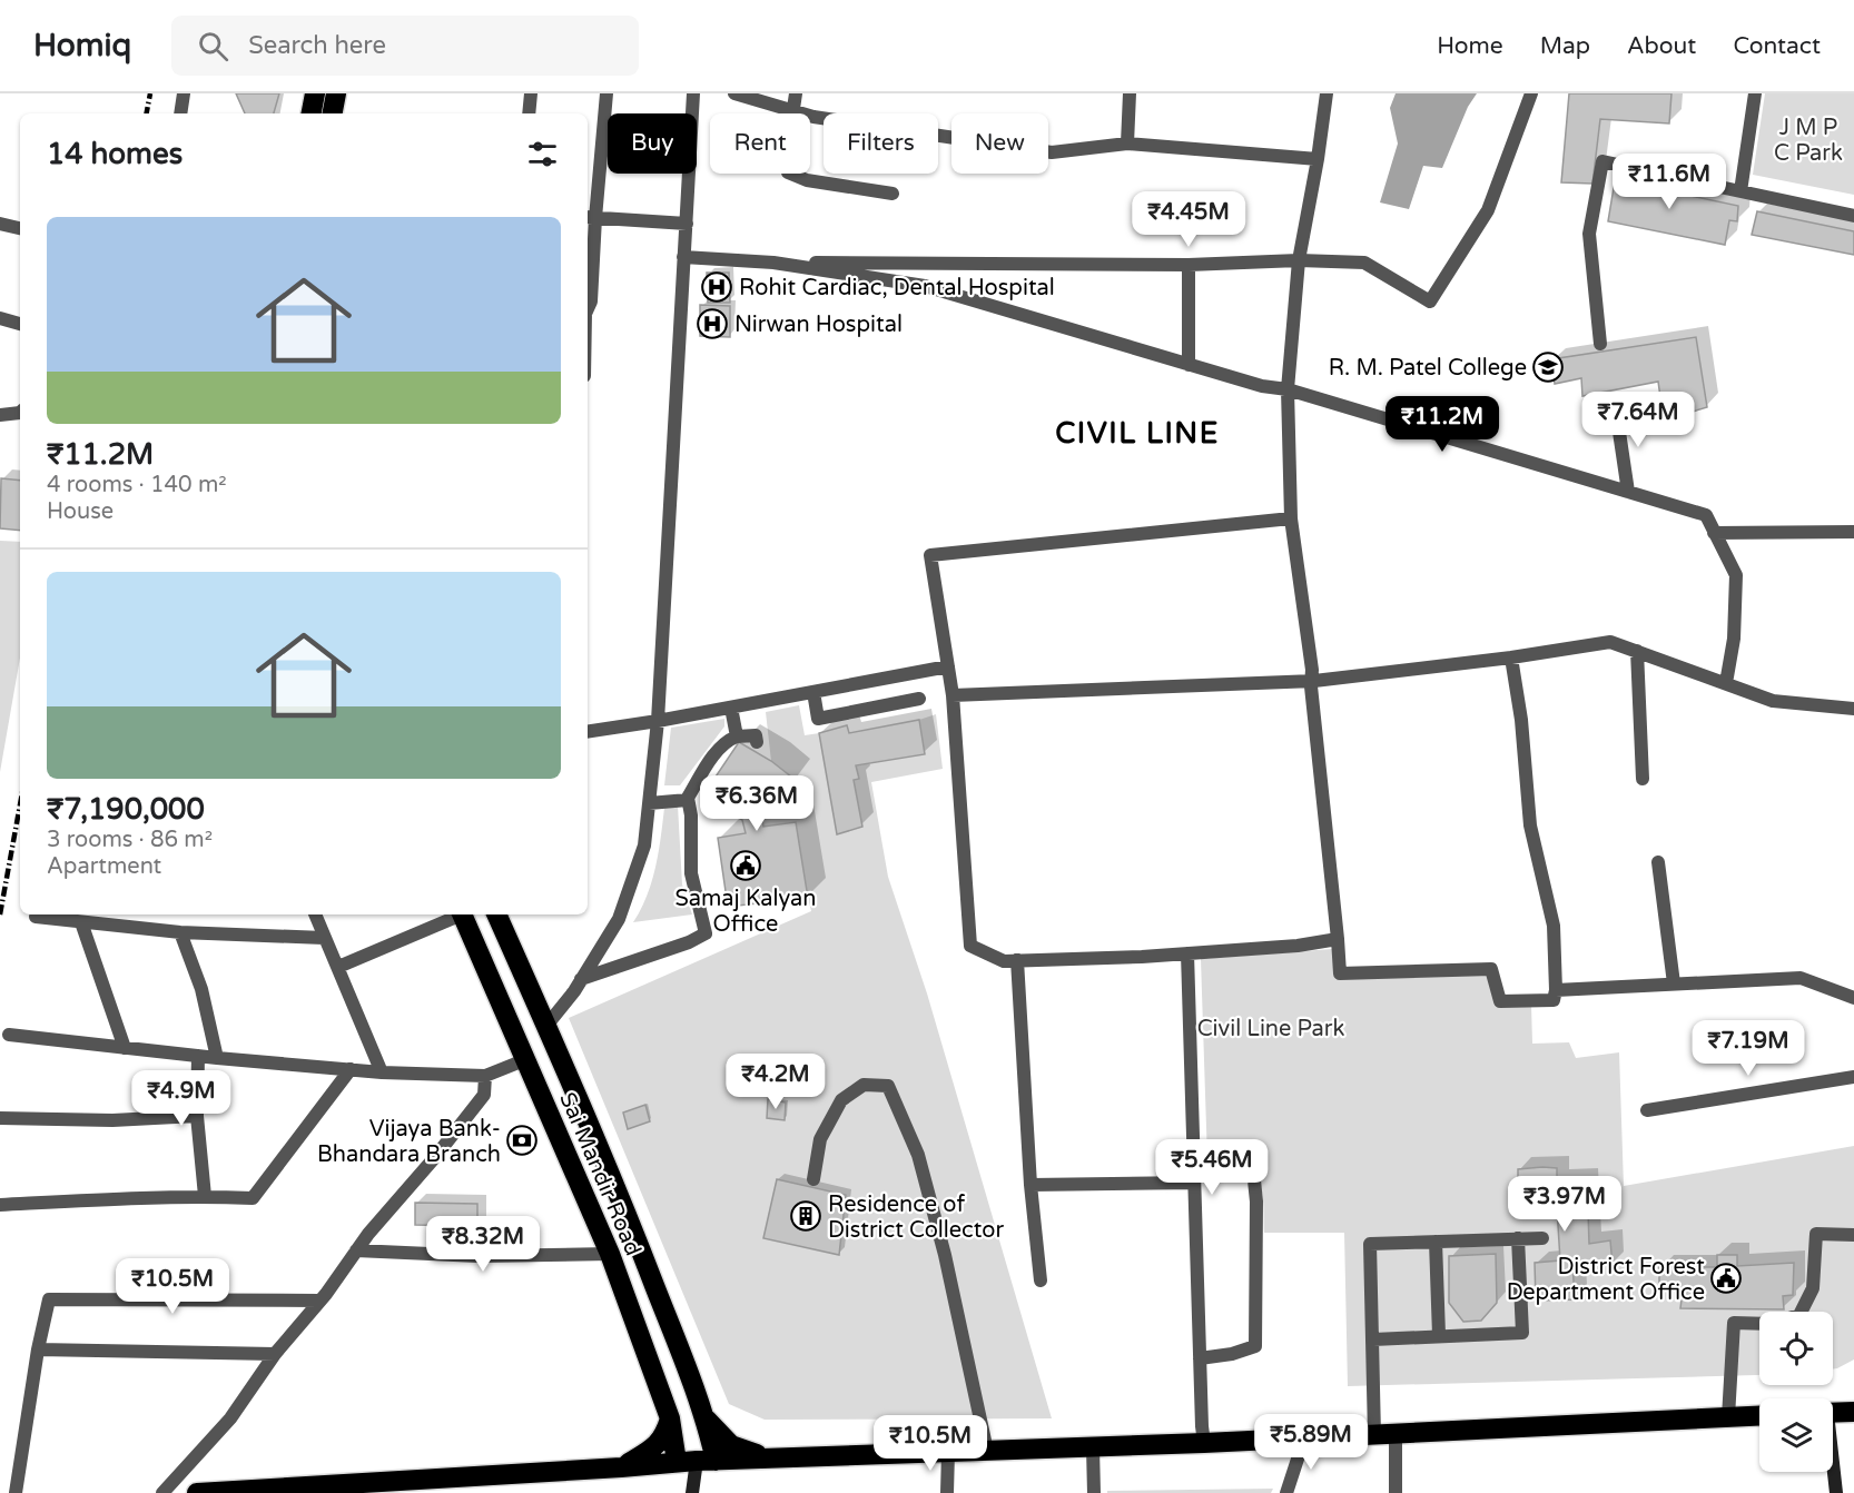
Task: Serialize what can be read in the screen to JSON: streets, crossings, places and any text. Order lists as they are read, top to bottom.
{
  "streets": {
    "highway": ["Sai Mandir Road"]
  },
  "districts": ["CIVIL LINE"],
  "parks": ["J M P C Park", "Civil Line Park"],
  "places": {
    "hospital": ["Rohit Cardiac, Dental Hospital", "Nirwan Hospital"],
    "school or university": ["R. M. Patel College"],
    "public building": ["Samaj Kalyan Office", "District Forest Department Office"],
    "bank": ["Vijaya Bank- Bhandara Branch"],
    "building": ["Residence of District Collector"]
  },
  "page": {
    "header": "Homiq",
    "search": "Search here",
    "nav": [
      "Home",
      "Map",
      "About",
      "Contact"
    ],
    "chip": [
      "Buy",
      "Rent",
      "Filters",
      "New"
    ],
    "heading": "14 homes",
    "price": [
      "₹11.6M",
      "₹4.45M",
      "₹7.64M",
      "₹11.2M",
      "₹6.36M",
      "₹7.19M",
      "₹4.2M",
      "₹4.9M",
      "₹5.46M",
      "₹3.97M",
      "₹8.32M",
      "₹10.5M",
      "₹5.89M",
      "₹10.5M"
    ],
    "list": [
      {
        "name": "₹11.2M",
        "note": "4 rooms · 140 m² · House"
      },
      {
        "name": "₹7,190,000",
        "note": "3 rooms · 86 m² · Apartment"
      }
    ]
  }
}
